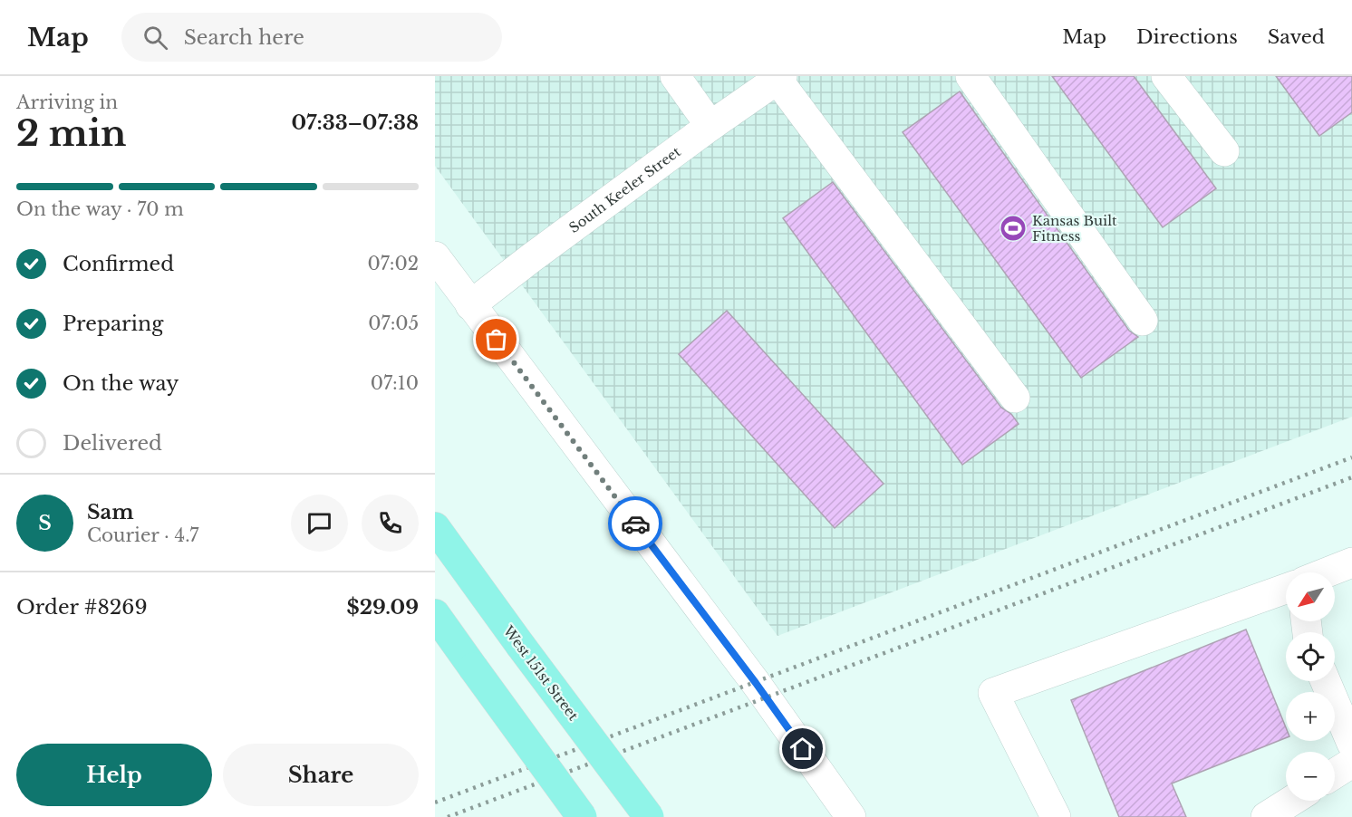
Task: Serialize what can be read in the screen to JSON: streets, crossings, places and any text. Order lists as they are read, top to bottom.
{
  "streets": {
    "main road": ["West 151st Street"],
    "street": ["South Keeler Street"]
  },
  "places": {
    "sports": ["Kansas Built Fitness"]
  },
  "north": "bottom left",
  "page": {
    "header": "Map",
    "search": "Search here",
    "nav": ["Map", "Directions", "Saved"],
    "heading": ["2 min", "Arriving in", "07:33–07:38"],
    "panel": [
      "Sam",
      "Courier · 4.7",
      "Order #8269",
      "$29.09"
    ],
    "bar": "On the way · 70 m",
    "list": [
      ["Confirmed", "07:02"],
      ["Preparing", "07:05"],
      ["On the way", "07:10"],
      "Delivered"
    ],
    "round": "S",
    "map_buttons": ["+", "−"],
    "buttons": ["Help", "Share"]
  }
}
